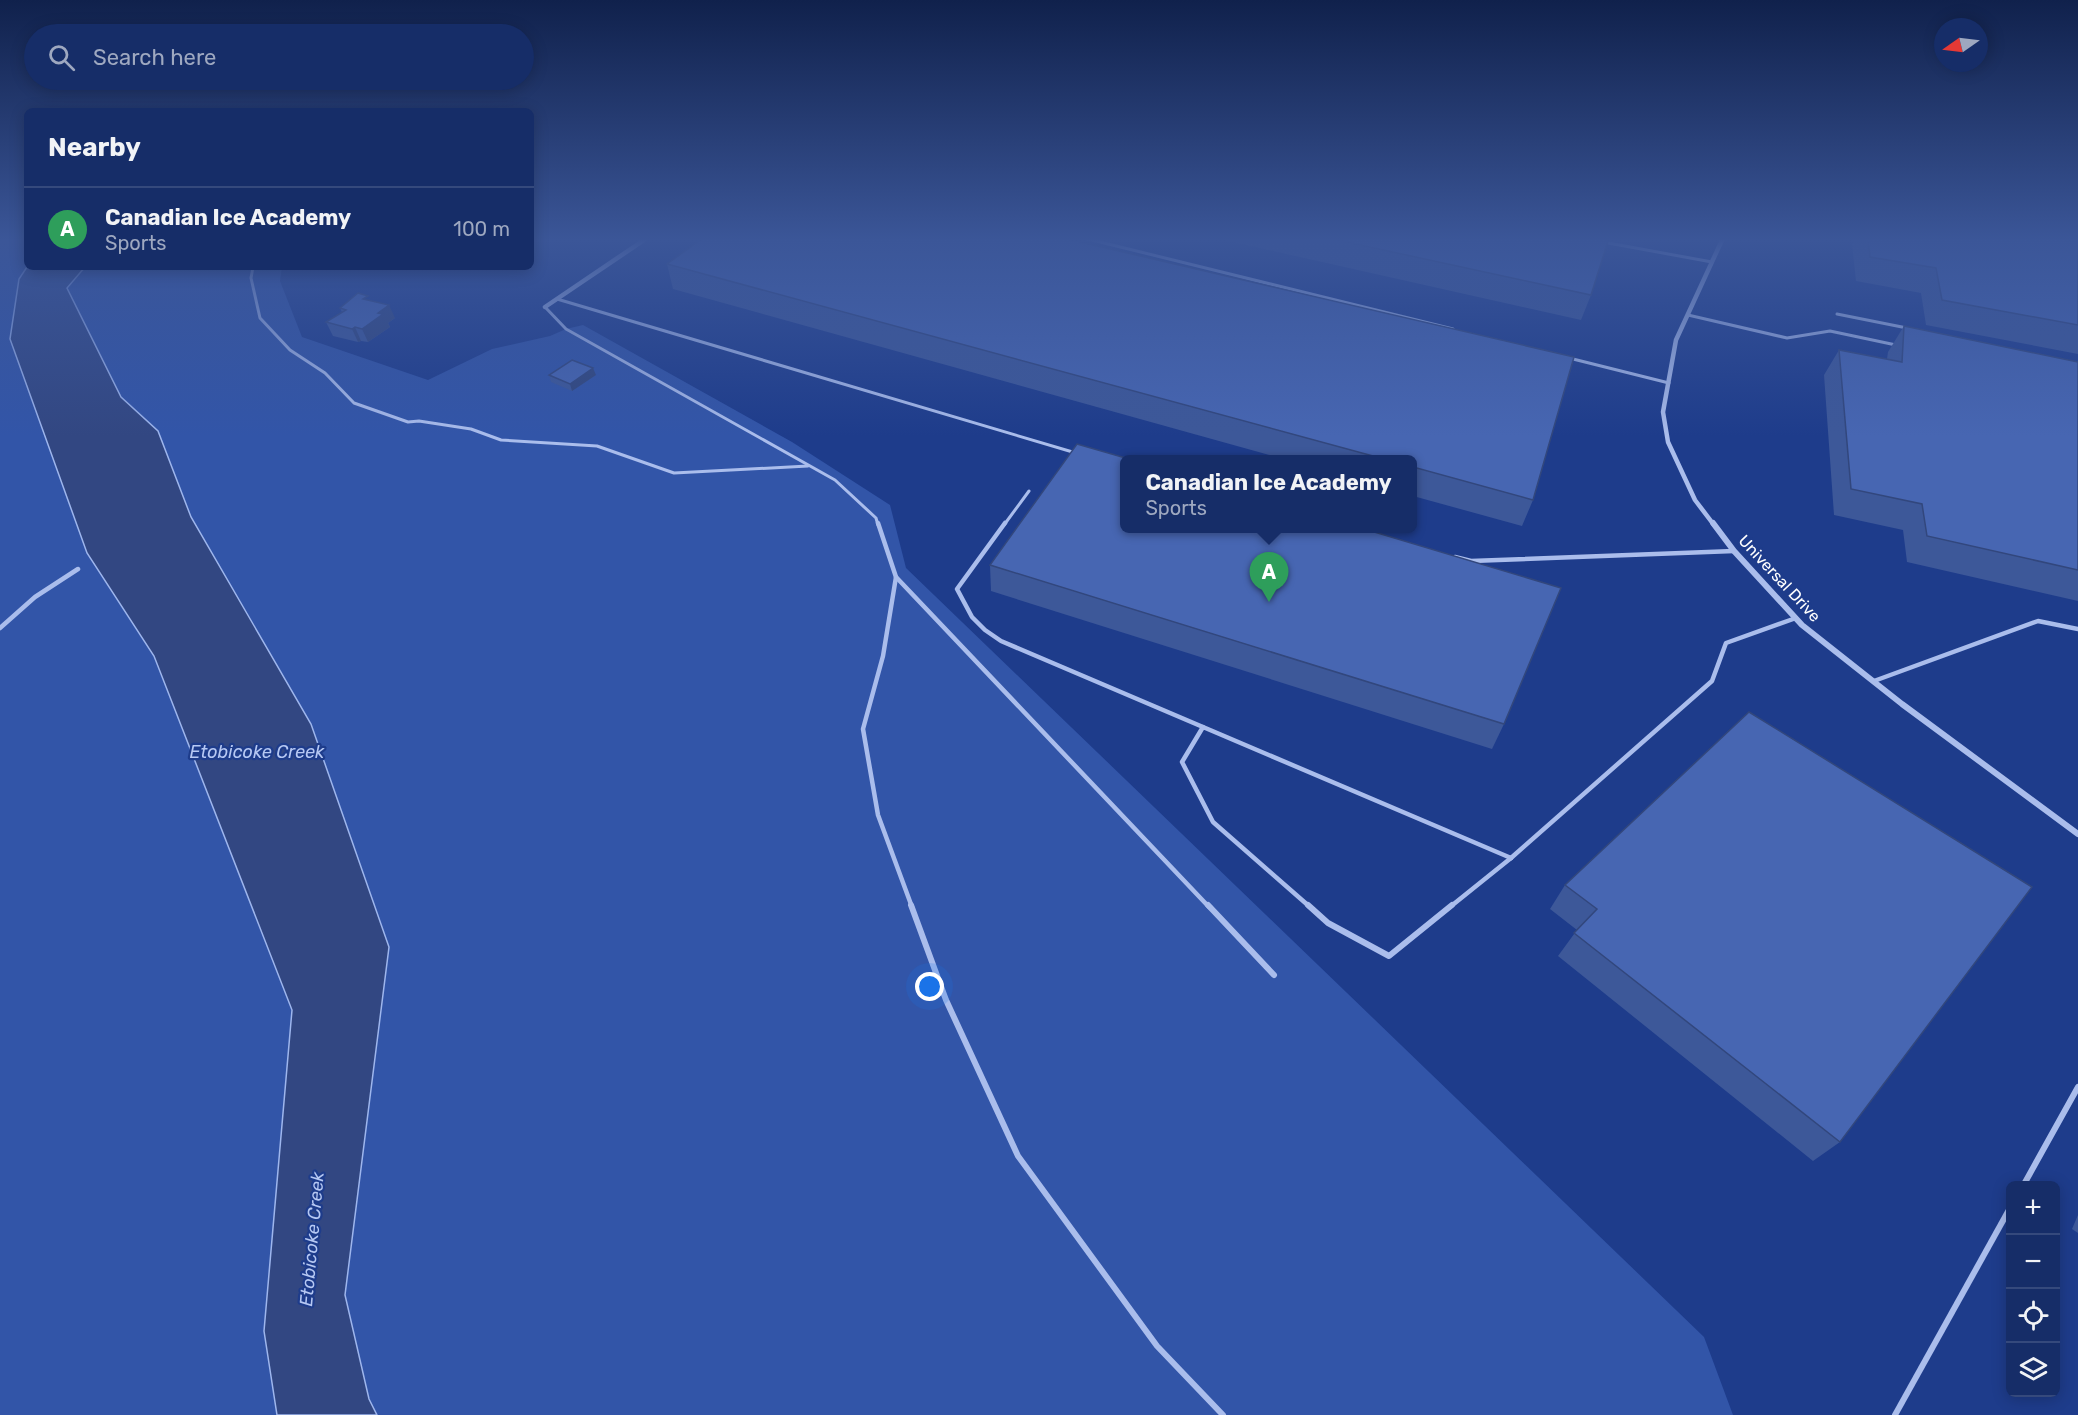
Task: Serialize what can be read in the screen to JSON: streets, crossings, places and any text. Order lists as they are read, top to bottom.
{
  "streets": {
    "street": ["Universal Drive"]
  },
  "water": ["Etobicoke Creek"],
  "north": "left",
  "page": {
    "search": "Search here",
    "heading": "Nearby",
    "list": [
      {
        "mark": "A",
        "name": "Canadian Ice Academy",
        "note": "Sports",
        "value": "100 m"
      }
    ],
    "popup": ["Canadian Ice Academy", "Sports"],
    "pins": "A",
    "map_buttons": ["+", "−"]
  }
}
